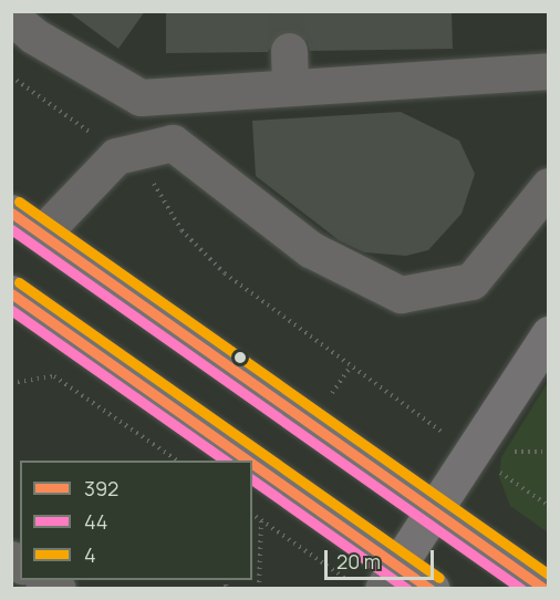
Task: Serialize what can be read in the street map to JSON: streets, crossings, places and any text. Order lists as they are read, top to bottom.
{
  "lines": ["transit line 4", "transit line 392", "transit line 44"],
  "legend": ["392", "44", "4"],
  "scale_bar": "20 m"
}
